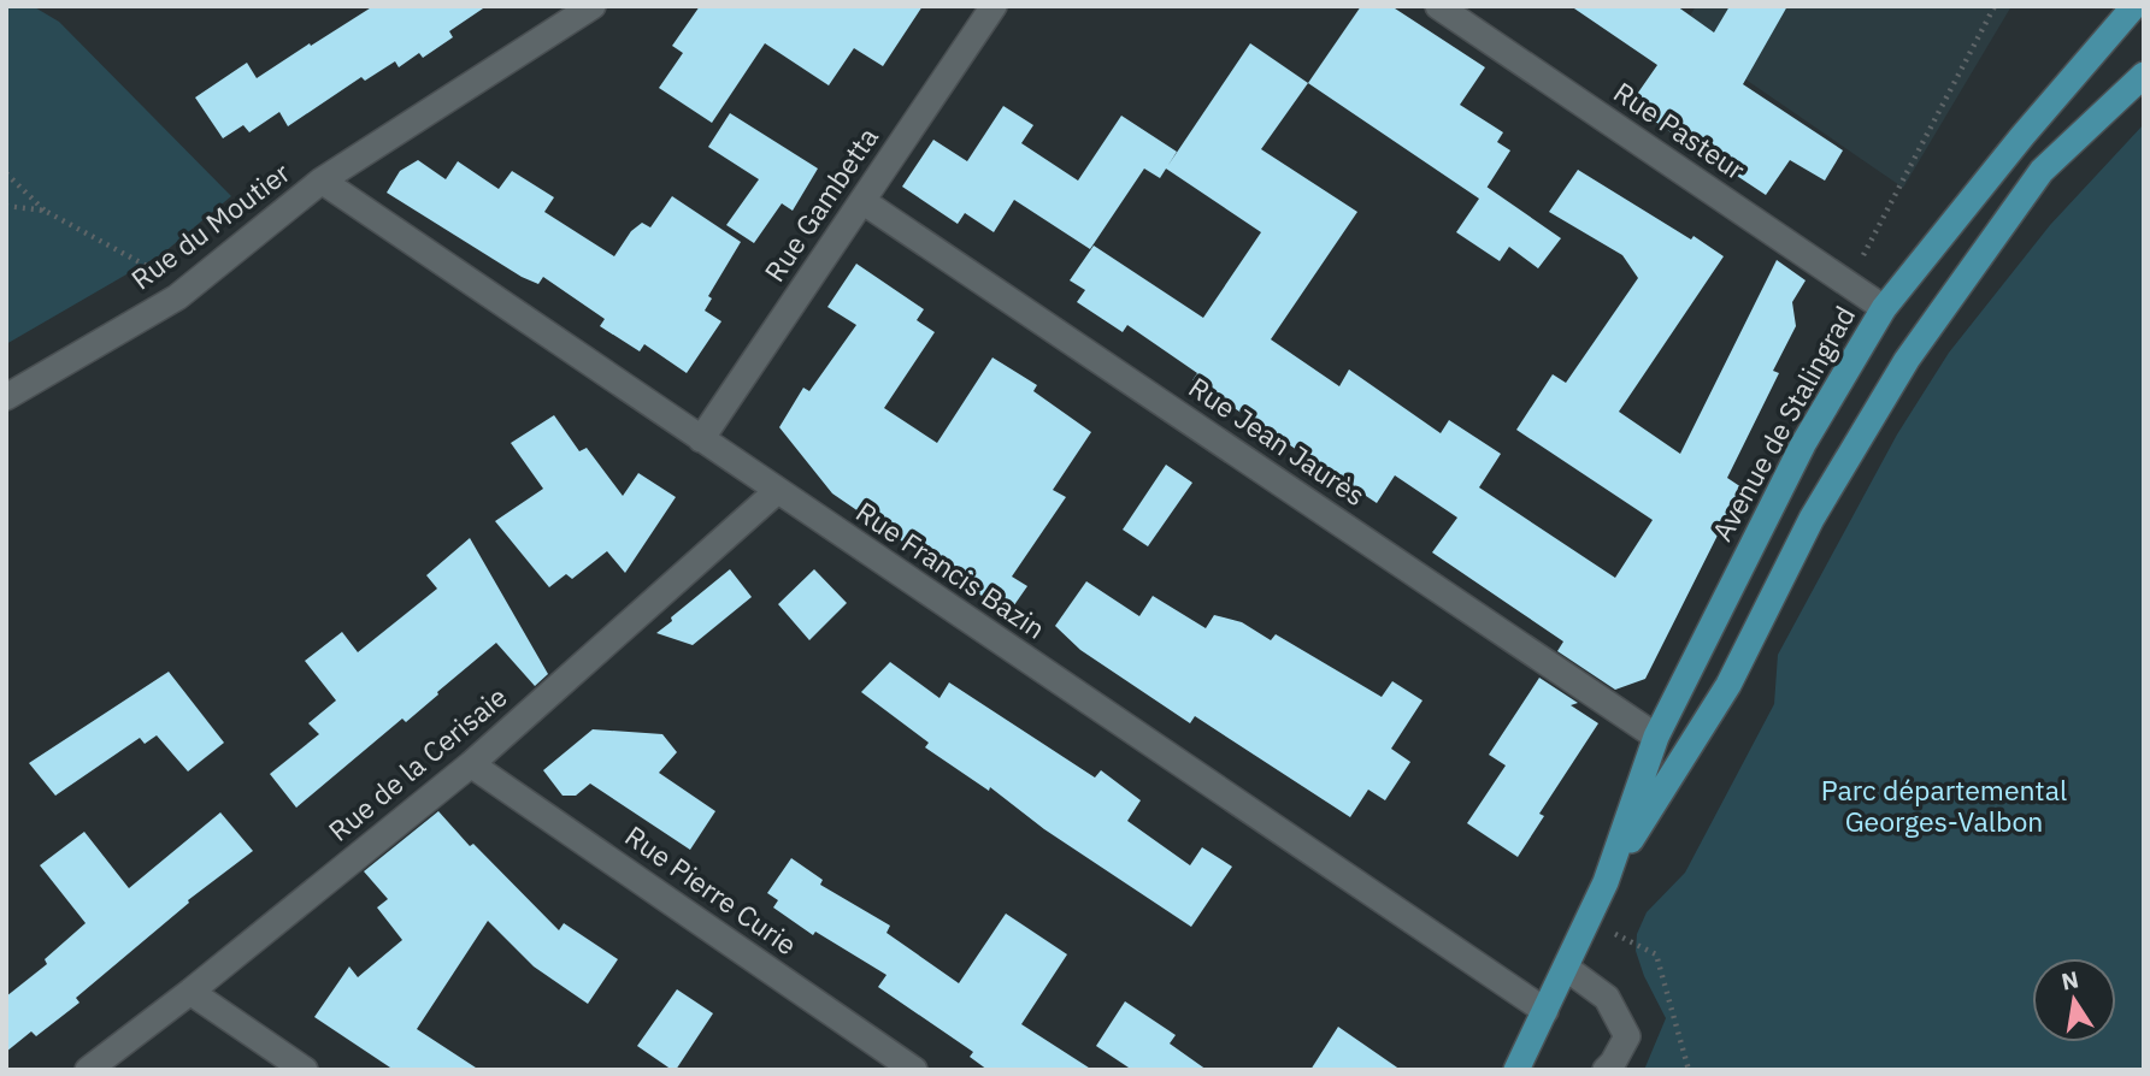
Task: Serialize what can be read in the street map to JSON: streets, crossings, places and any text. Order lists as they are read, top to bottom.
{
  "streets": {
    "main road": ["Avenue de Stalingrad"],
    "street": [
      "Rue Pasteur",
      "Rue Gambetta",
      "Rue du Moutier",
      "Rue Jean Jaurès",
      "Rue Francis Bazin",
      "Rue de la Cerisaie",
      "Rue Pierre Curie"
    ]
  },
  "crossings": [
    ["Rue Pasteur", "Avenue de Stalingrad"],
    ["Rue Gambetta", "Rue Jean Jaurès"],
    ["Rue Gambetta", "Rue Francis Bazin"],
    ["Rue du Moutier", "Rue Francis Bazin"],
    ["Avenue de Stalingrad", "Rue Jean Jaurès"],
    ["Avenue de Stalingrad", "Rue Francis Bazin"],
    ["Rue Francis Bazin", "Rue de la Cerisaie"],
    ["Rue de la Cerisaie", "Rue Pierre Curie"]
  ],
  "parks": ["Parc départemental Georges-Valbon"],
  "north": "top"
}
